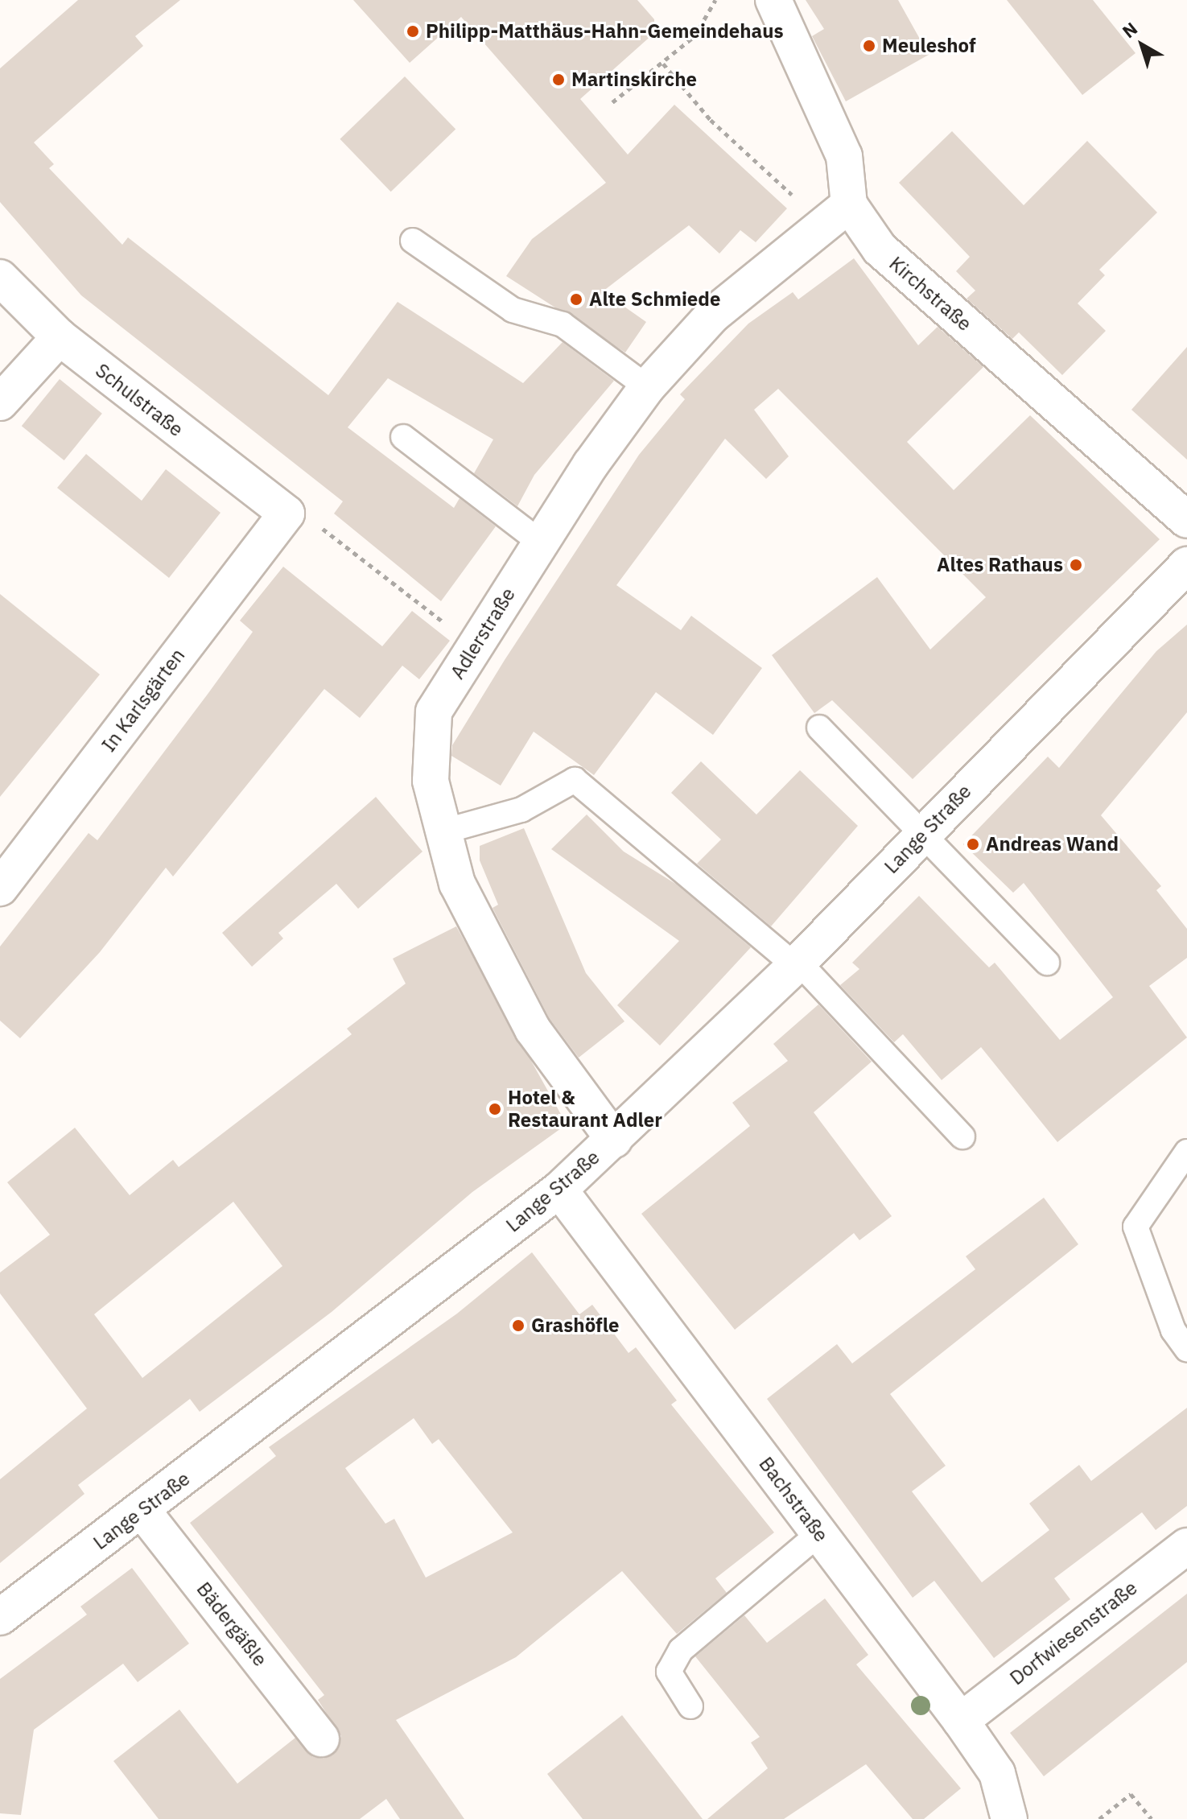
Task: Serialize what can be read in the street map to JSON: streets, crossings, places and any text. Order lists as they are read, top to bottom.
{
  "streets": {
    "street": [
      "Kirchstraße",
      "Schulstraße",
      "Adlerstraße",
      "In Karlsgärten",
      "Lange Straße",
      "Bachstraße",
      "Bädergäßle",
      "Dorfwiesenstraße"
    ]
  },
  "crossings": [
    ["Kirchstraße", "Adlerstraße"],
    ["Schulstraße", "In Karlsgärten"],
    ["Adlerstraße", "Lange Straße"],
    ["Lange Straße", "Bachstraße"],
    ["Lange Straße", "Bädergäßle"],
    ["Bachstraße", "Dorfwiesenstraße"]
  ],
  "places": [
    "Philipp-Matthäus-Hahn-Gemeindehaus",
    "Meuleshof",
    "Martinskirche",
    "Alte Schmiede",
    "Altes Rathaus",
    "Andreas Wand",
    "Hotel & Restaurant Adler",
    "Grashöfle"
  ],
  "north": "top left"
}
